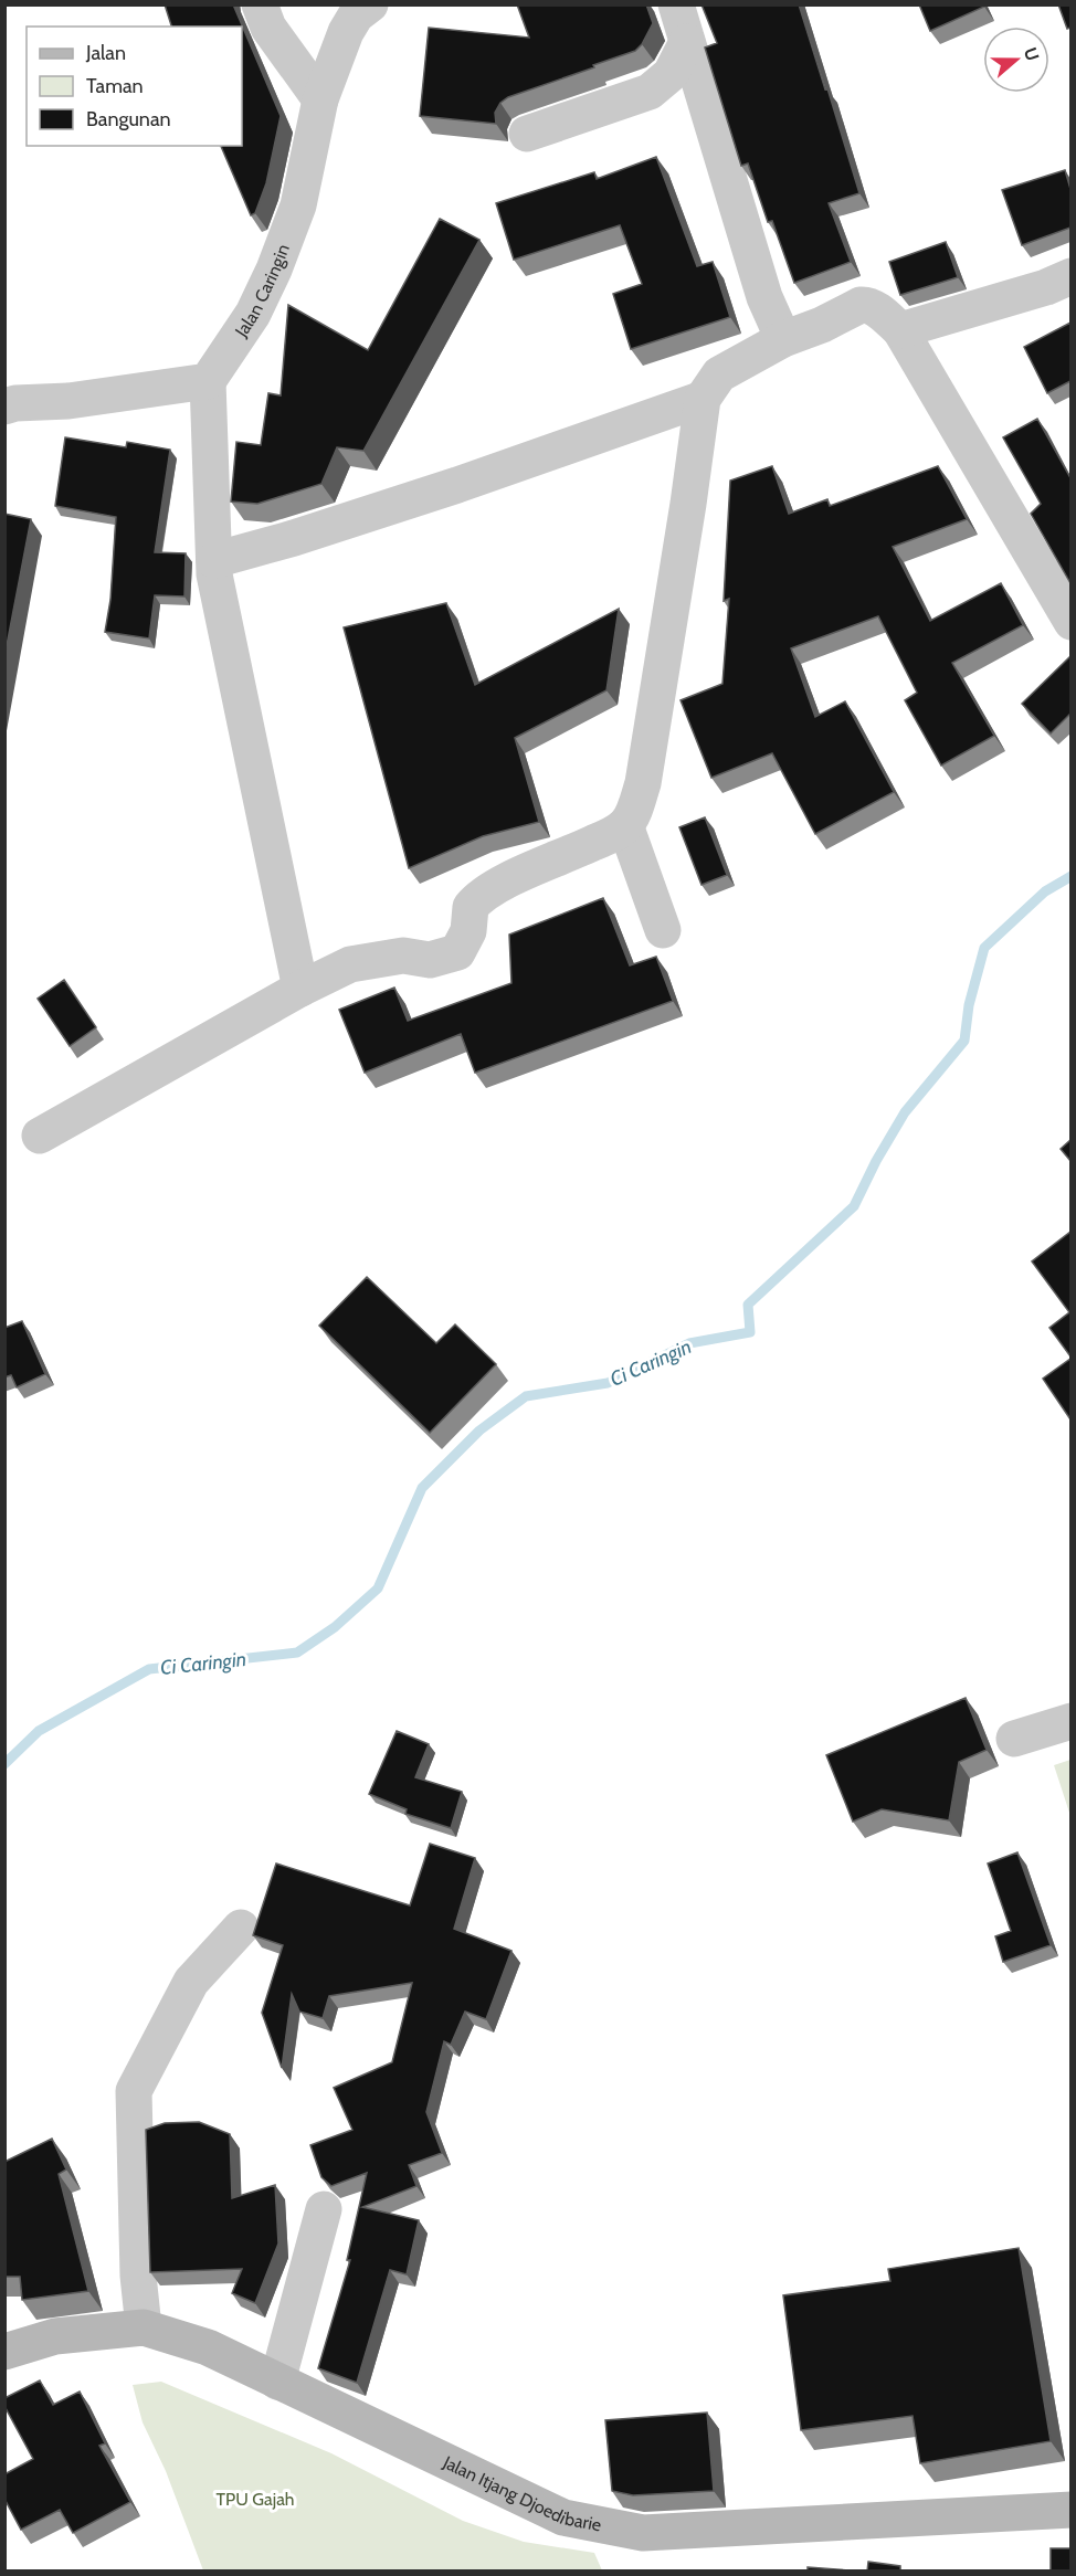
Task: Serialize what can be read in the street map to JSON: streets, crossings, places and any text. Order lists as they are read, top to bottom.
{
  "streets": {
    "main road": ["Jalan Itjang Djoedibarie"],
    "street": ["Jalan Caringin"]
  },
  "water": ["Ci Caringin"],
  "parks": ["TPU Gajah"],
  "legend": ["Jalan", "Taman", "Bangunan"],
  "north": "right"
}
